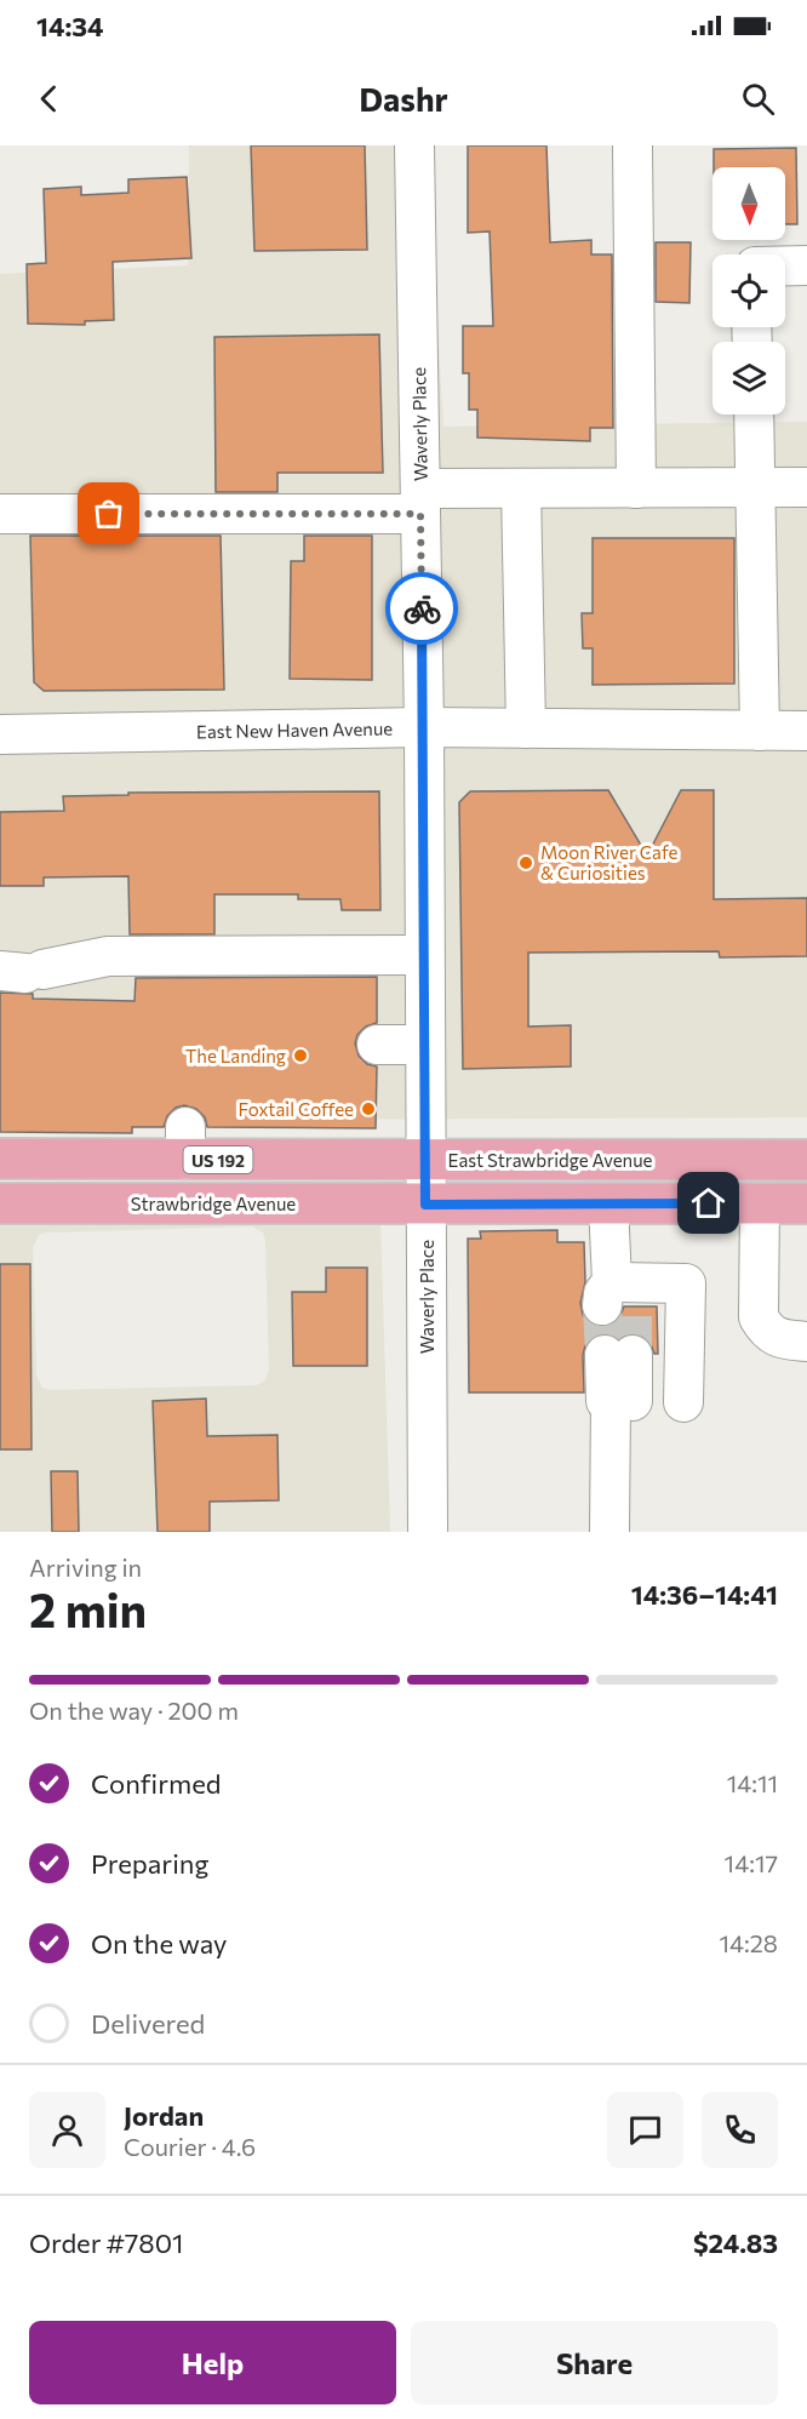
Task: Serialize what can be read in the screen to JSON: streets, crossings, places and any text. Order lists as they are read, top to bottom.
{
  "streets": {
    "main road": ["US 192", "East Strawbridge Avenue", "Strawbridge Avenue"],
    "street": ["Waverly Place", "East New Haven Avenue"]
  },
  "crossings": [
    ["Waverly Place", "East New Haven Avenue"],
    ["Waverly Place", "US 192"],
    ["Waverly Place", "East Strawbridge Avenue"],
    ["Waverly Place", "Strawbridge Avenue"],
    ["US 192", "East Strawbridge Avenue"]
  ],
  "places": ["Moon River Cafe & Curiosities", "The Landing", "Foxtail Coffee"],
  "north": "bottom",
  "page": {
    "status": "14:34",
    "header": "Dashr",
    "heading": ["2 min", "Arriving in", "14:36–14:41"],
    "panel": [
      "Jordan",
      "Courier · 4.6",
      "Order #7801",
      "$24.83"
    ],
    "bar": "On the way · 200 m",
    "list": [
      ["Confirmed", "14:11"],
      ["Preparing", "14:17"],
      ["On the way", "14:28"],
      "Delivered"
    ],
    "buttons": ["Help", "Share"]
  }
}
